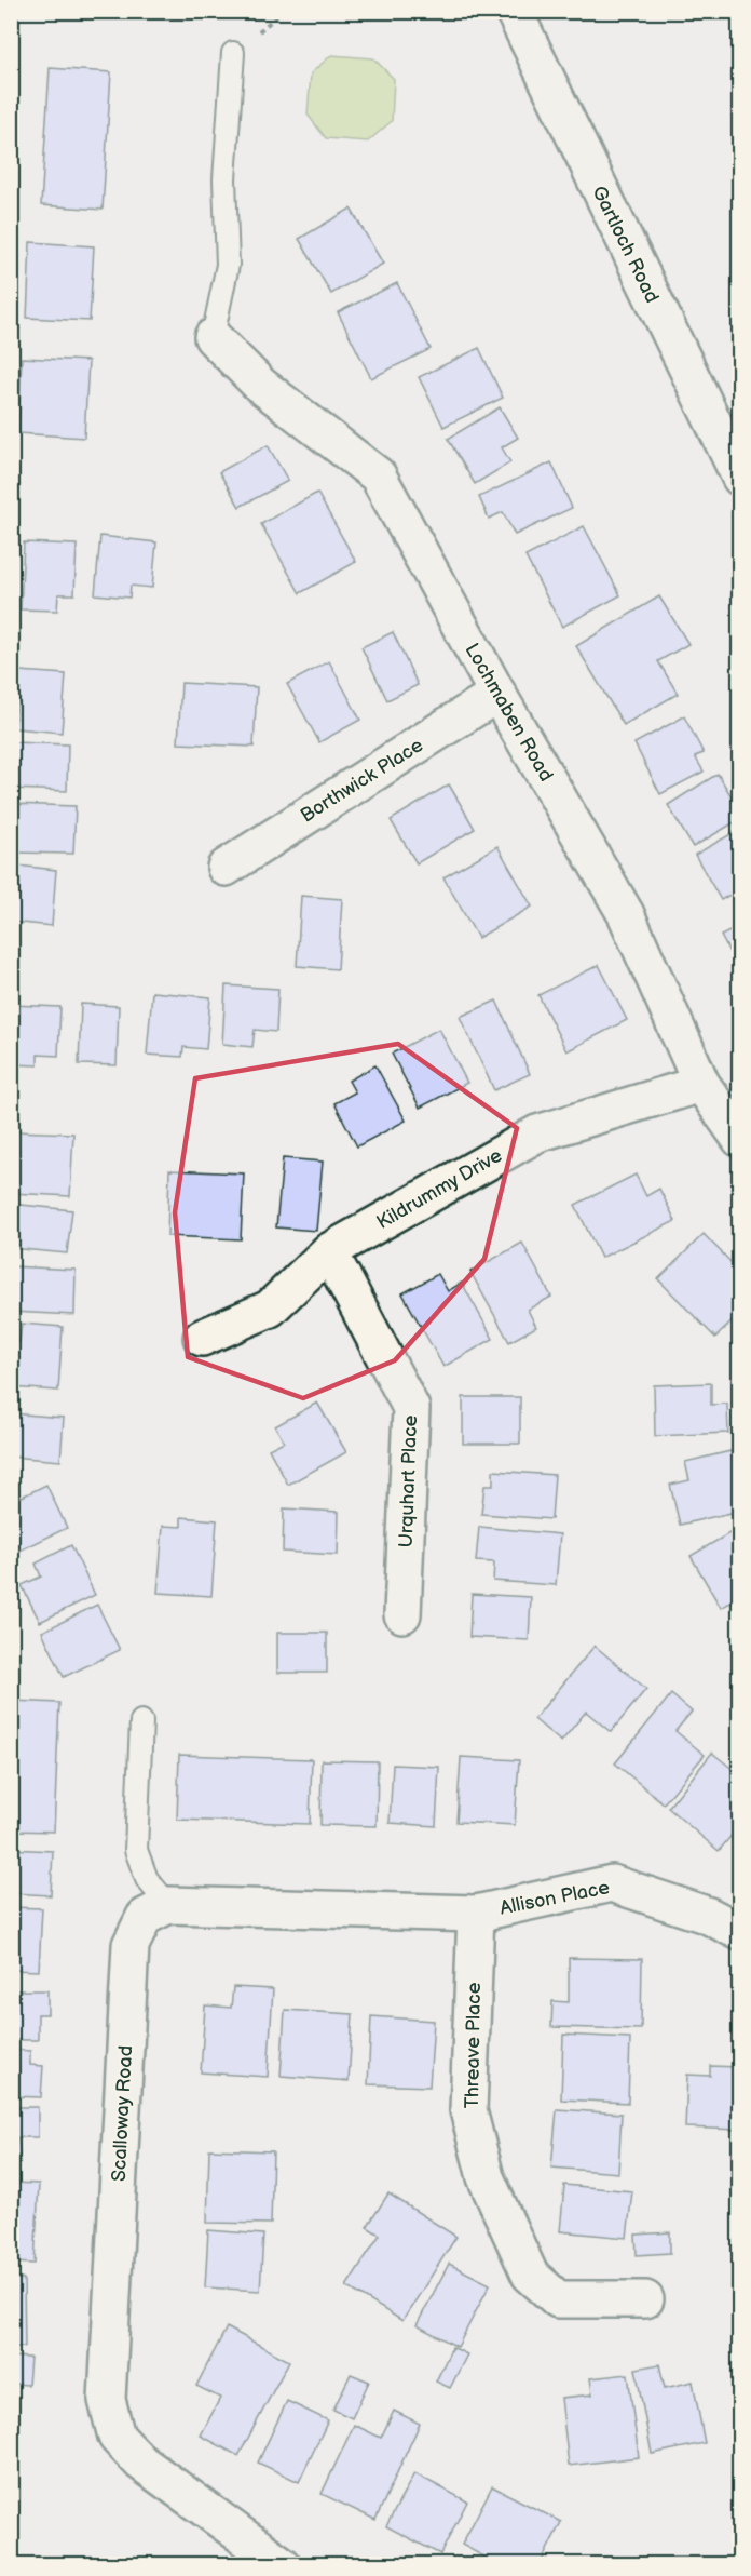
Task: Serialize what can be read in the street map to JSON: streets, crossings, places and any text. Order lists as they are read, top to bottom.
{
  "streets": {
    "street": [
      "Gartloch Road",
      "Lochmaben Road",
      "Borthwick Place",
      "Kildrummy Drive",
      "Urquhart Place",
      "Allison Place",
      "Threave Place",
      "Scalloway Road"
    ]
  },
  "crossings": [
    ["Lochmaben Road", "Borthwick Place"],
    ["Lochmaben Road", "Kildrummy Drive"],
    ["Kildrummy Drive", "Urquhart Place"],
    ["Allison Place", "Threave Place"]
  ]
}
